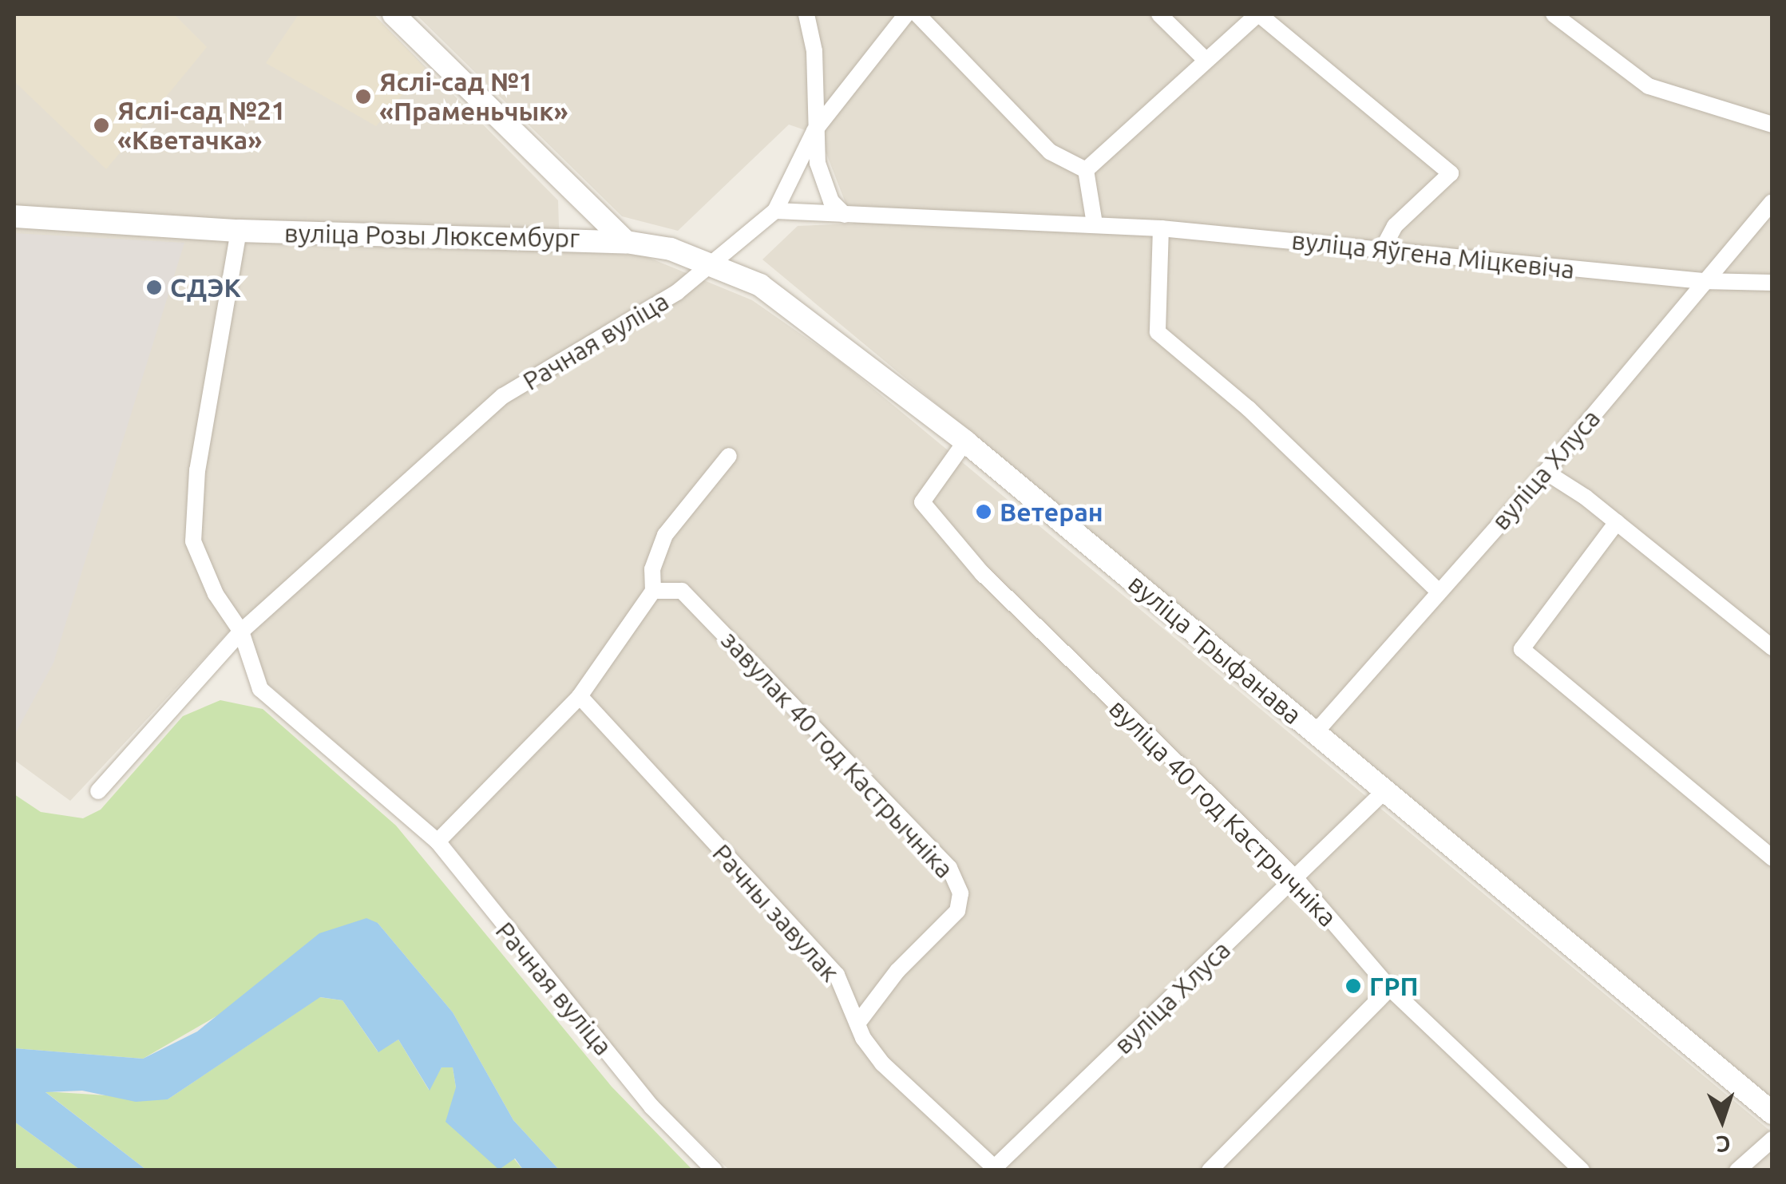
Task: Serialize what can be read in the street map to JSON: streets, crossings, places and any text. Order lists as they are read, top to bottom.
{
  "streets": {
    "street": [
      "вуліца Розы Люксембург",
      "вуліца Яўгена Міцкевіча",
      "Рачная вуліца",
      "вуліца Хлуса",
      "вуліца Трыфанава",
      "завулак 40 год Кастрычніка",
      "вуліца 40 год Кастрычніка",
      "Рачны завулак"
    ]
  },
  "crossings": [
    ["вуліца Розы Люксембург", "вуліца Трыфанава"],
    ["вуліца Яўгена Міцкевіча", "Рачная вуліца"],
    ["вуліца Яўгена Міцкевіча", "вуліца Хлуса"],
    ["Рачная вуліца", "вуліца Трыфанава"],
    ["вуліца Хлуса", "вуліца Трыфанава"],
    ["вуліца Хлуса", "вуліца 40 год Кастрычніка"],
    ["вуліца Хлуса", "Рачны завулак"],
    ["вуліца Трыфанава", "вуліца 40 год Кастрычніка"],
    ["завулак 40 год Кастрычніка", "Рачны завулак"]
  ],
  "places": [
    "Яслі-сад №1 «Праменьчык»",
    "Яслі-сад №21 «Кветачка»",
    "СДЭК",
    "Ветеран",
    "ГРП"
  ],
  "north": "bottom"
}
